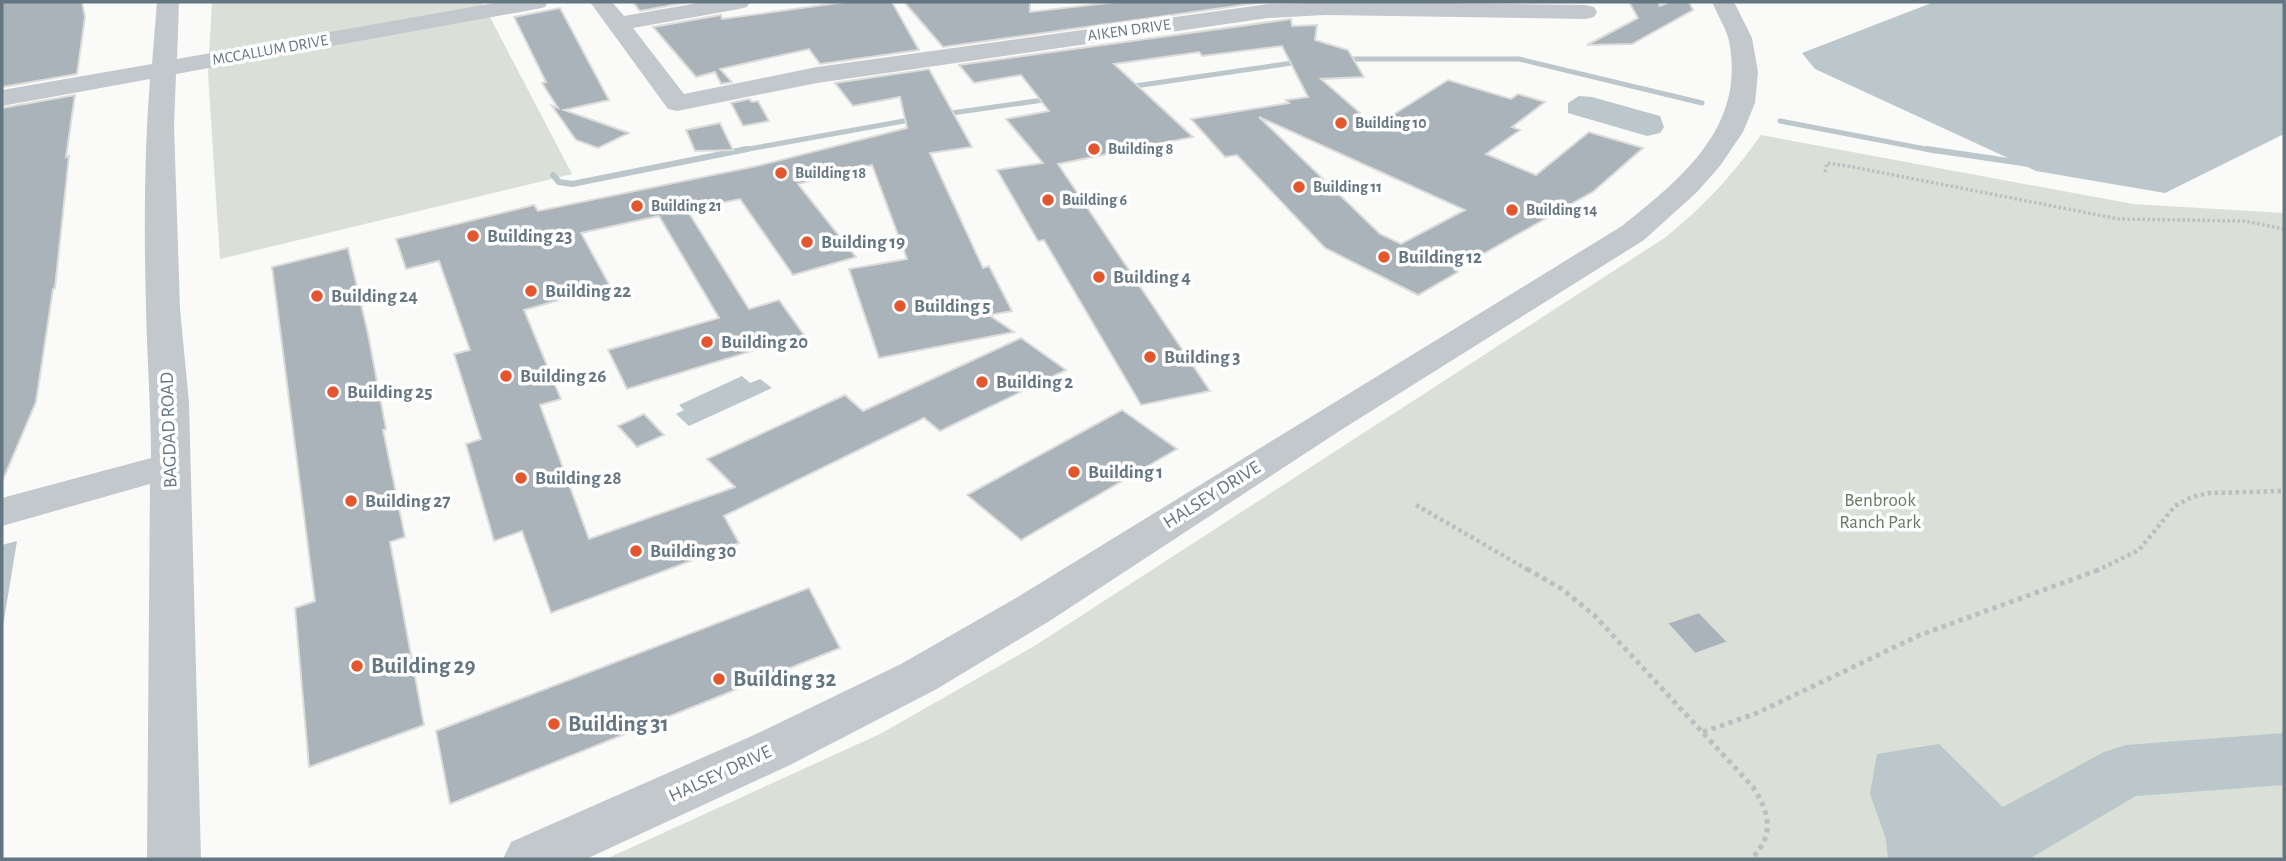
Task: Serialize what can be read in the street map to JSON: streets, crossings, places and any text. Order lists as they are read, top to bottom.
{
  "streets": {
    "street": [
      "AIKEN DRIVE",
      "MCCALLUM DRIVE",
      "BAGDAD ROAD",
      "HALSEY DRIVE"
    ]
  },
  "crossings": [
    ["MCCALLUM DRIVE", "BAGDAD ROAD"]
  ],
  "parks": ["Benbrook Ranch Park"],
  "places": [
    "Building 10",
    "Building 8",
    "Building 18",
    "Building 11",
    "Building 6",
    "Building 21",
    "Building 14",
    "Building 23",
    "Building 19",
    "Building 12",
    "Building 4",
    "Building 22",
    "Building 24",
    "Building 5",
    "Building 20",
    "Building 3",
    "Building 26",
    "Building 2",
    "Building 25",
    "Building 1",
    "Building 28",
    "Building 27",
    "Building 30",
    "Building 29",
    "Building 32",
    "Building 31"
  ]
}
